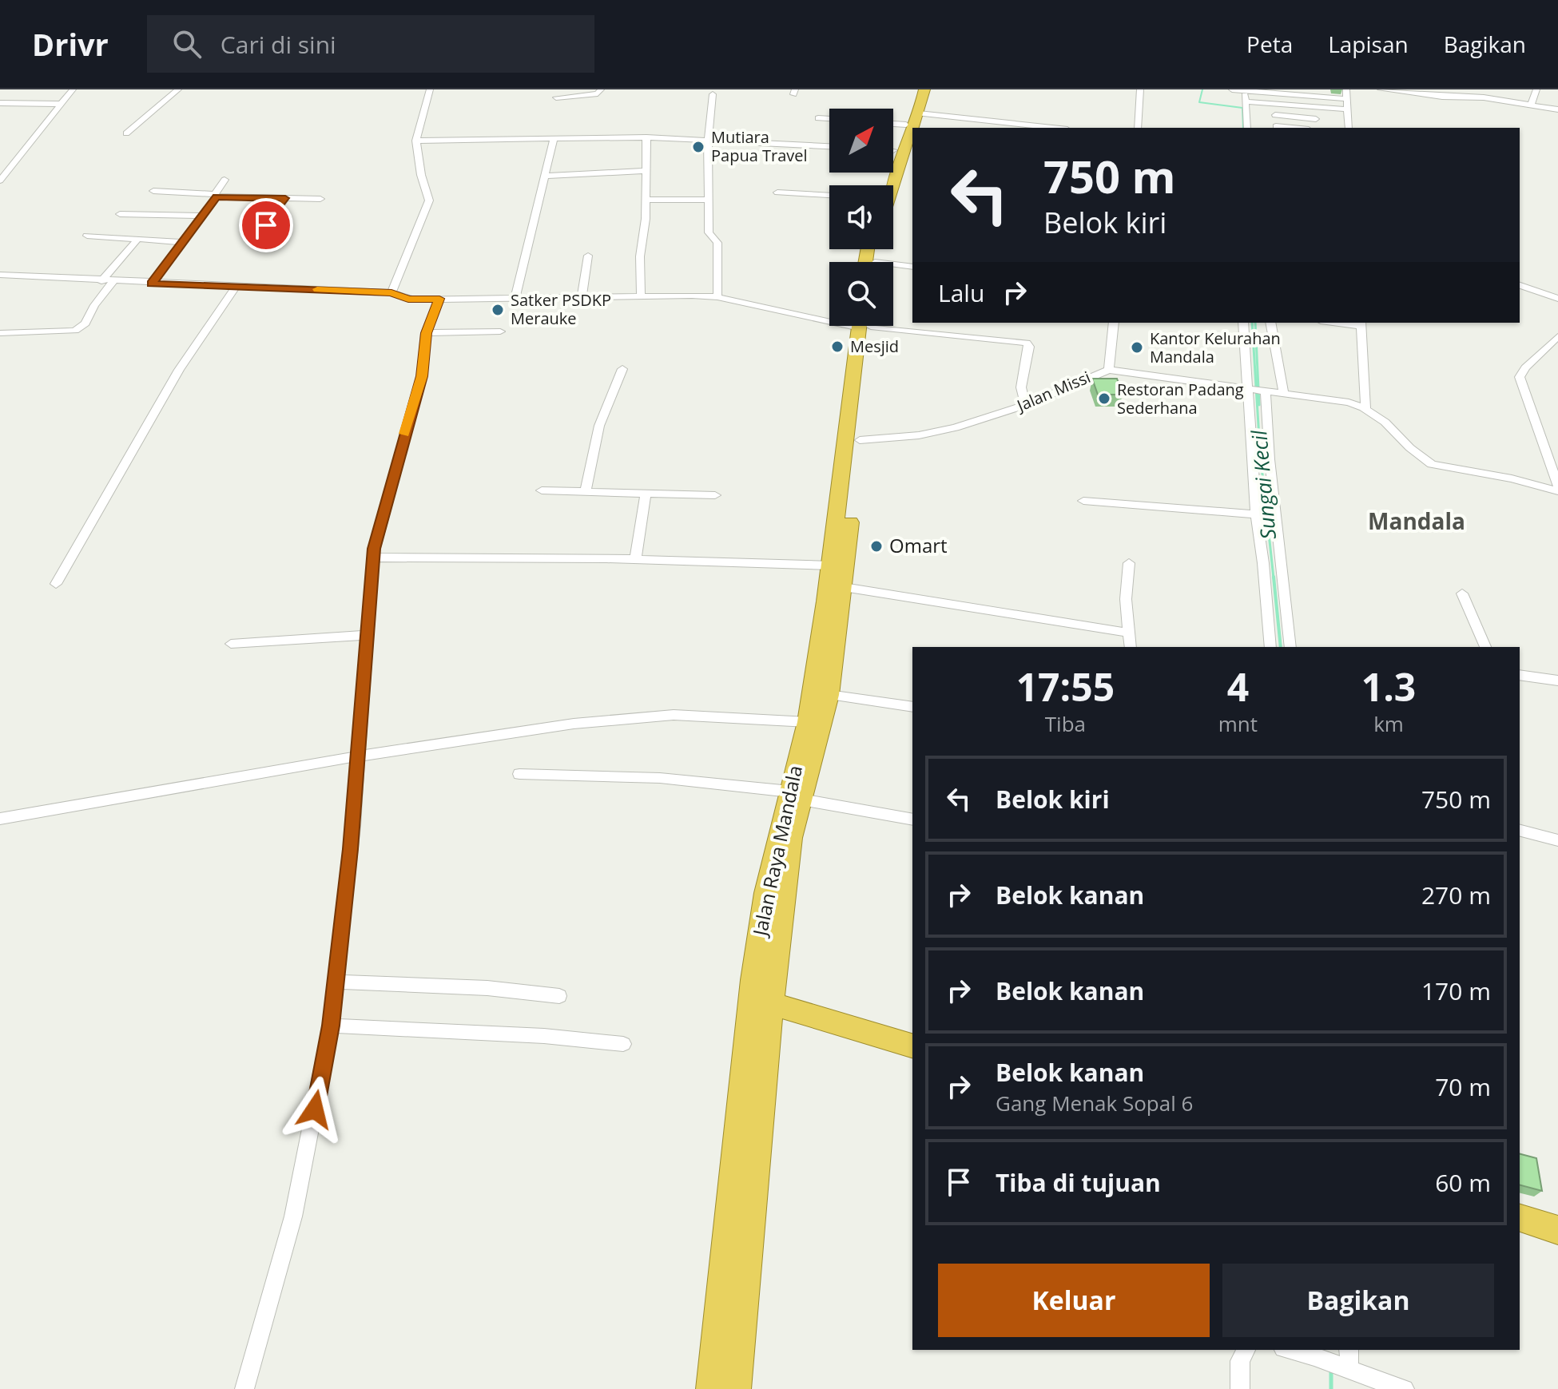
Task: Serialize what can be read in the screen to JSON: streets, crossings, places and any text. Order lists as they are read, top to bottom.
{
  "streets": {
    "highway": ["Jalan Raya Mandala"],
    "street": ["Jalan Missi"]
  },
  "crossings": [
    ["Jalan Missi", "Jalan Raya Mandala"]
  ],
  "districts": ["Mandala"],
  "water": ["Sungai Kecil"],
  "places": [
    "Mutiara Papua Travel",
    "Satker PSDKP Merauke",
    "Mesjid",
    "Kantor Kelurahan Mandala",
    "Restoran Padang Sederhana",
    "Omart"
  ],
  "north": "top right",
  "page": {
    "header": "Drivr",
    "search": "Cari di sini",
    "nav": ["Peta", "Lapisan", "Bagikan"],
    "turn": ["750 m", "Belok kiri"],
    "then": "Lalu",
    "eta": [
      "17:55",
      "Tiba",
      "4",
      "mnt",
      "1.3",
      "km"
    ],
    "list": [
      {
        "name": "Belok kiri",
        "value": "750 m"
      },
      {
        "name": "Belok kanan",
        "value": "270 m"
      },
      {
        "name": "Belok kanan",
        "value": "170 m"
      },
      {
        "name": "Belok kanan",
        "note": "Gang Menak Sopal 6",
        "value": "70 m"
      },
      {
        "name": "Tiba di tujuan",
        "value": "60 m"
      }
    ],
    "buttons": ["Keluar", "Bagikan"]
  }
}
